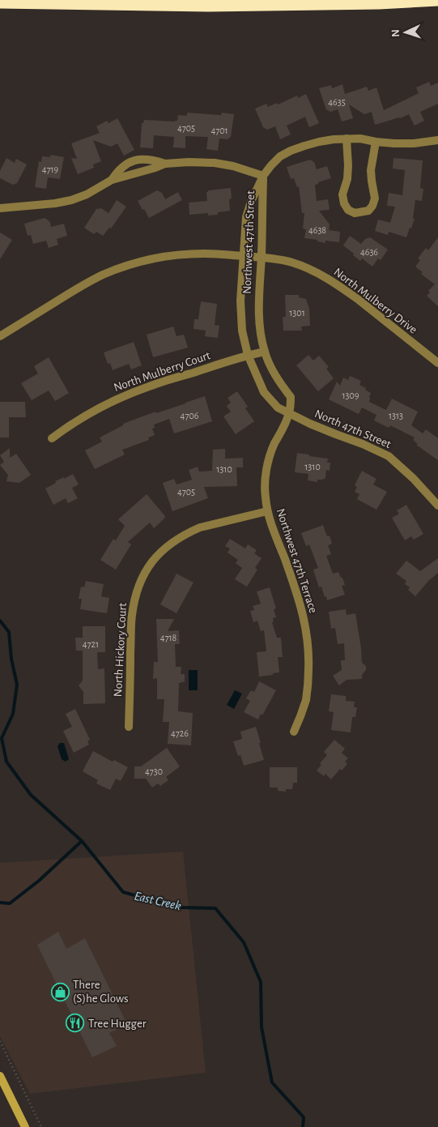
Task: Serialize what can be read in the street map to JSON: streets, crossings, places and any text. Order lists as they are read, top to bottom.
{
  "streets": {
    "street": [
      "Northwest 47th Street",
      "North Mulberry Drive",
      "North Mulberry Court",
      "North 47th Street",
      "Northwest 47th Terrace",
      "North Hickory Court"
    ]
  },
  "crossings": [
    ["Northwest 47th Street", "North Mulberry Drive"],
    ["Northwest 47th Street", "North Mulberry Court"],
    ["Northwest 47th Street", "North 47th Street"],
    ["Northwest 47th Street", "Northwest 47th Terrace"],
    ["Northwest 47th Terrace", "North Hickory Court"]
  ],
  "water": ["East Creek"],
  "places": {
    "shop": ["There (S)he Glows"],
    "restaurant": ["Tree Hugger"]
  },
  "house_numbers": [
    "4635",
    "4705",
    "4701",
    "4719",
    "4638",
    "4636",
    "1301",
    "1309",
    "4706",
    "1313",
    "1310",
    "1310",
    "4705",
    "4718",
    "4721",
    "4726",
    "4730"
  ],
  "north": "left"
}
